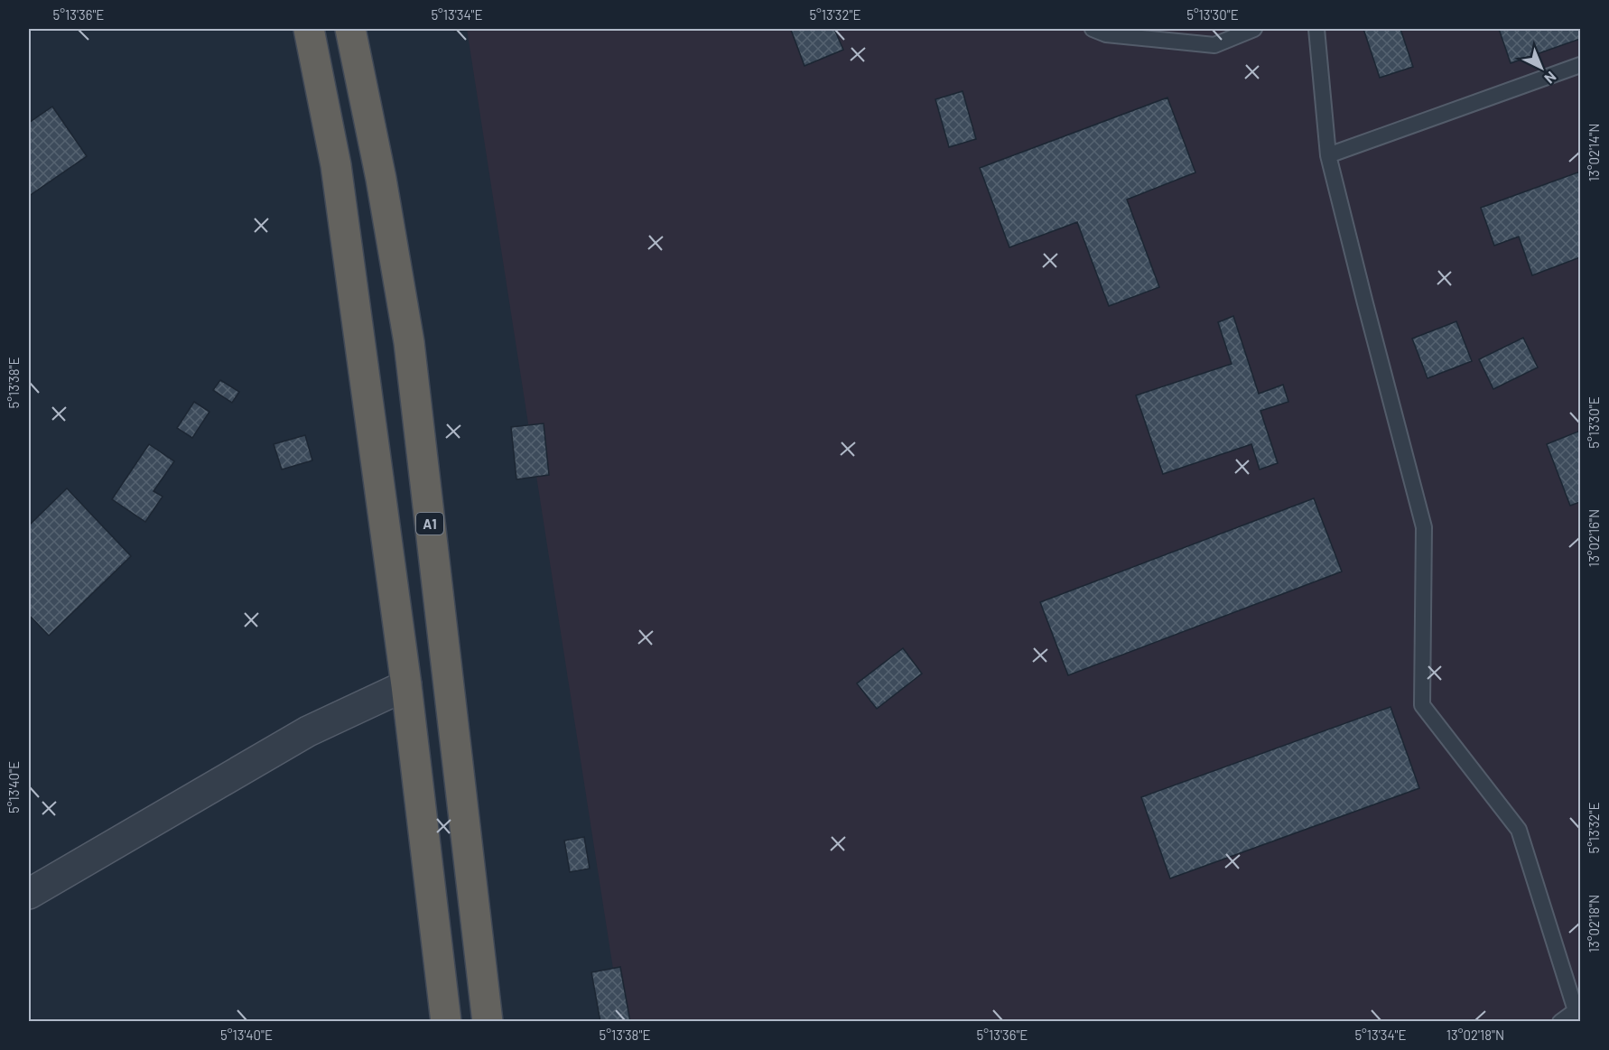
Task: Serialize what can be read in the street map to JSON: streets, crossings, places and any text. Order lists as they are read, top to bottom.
{
  "streets": {
    "highway": ["A1"]
  },
  "north": "bottom right",
  "coordinates": [
    "5°13'36\"E",
    "5°13'34\"E",
    "5°13'32\"E",
    "5°13'30\"E",
    "13°02'14\"N",
    "5°13'38\"E",
    "13°02'16\"N",
    "5°13'40\"E",
    "13°02'18\"N"
  ]
}
